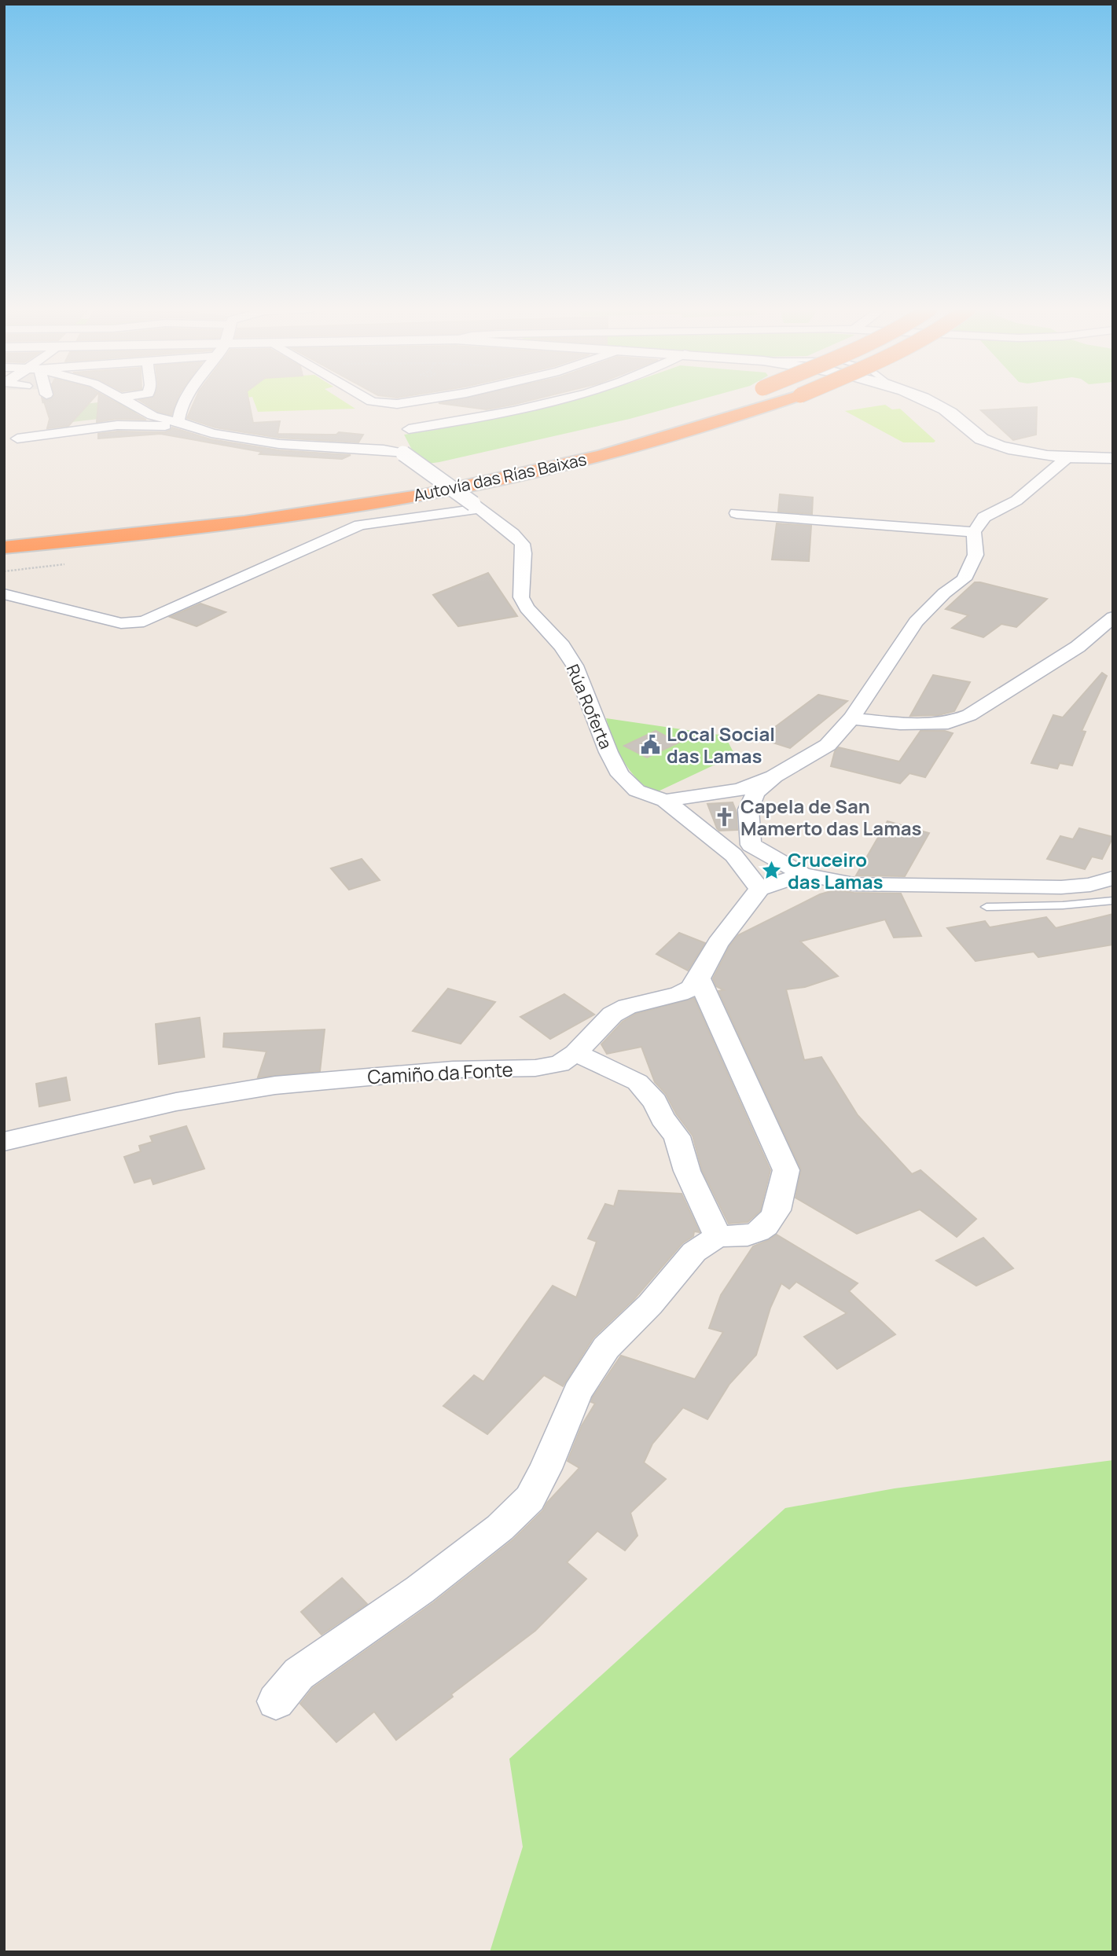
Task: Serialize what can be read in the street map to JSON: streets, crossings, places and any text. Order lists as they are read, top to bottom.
{
  "streets": {
    "highway": ["Autovía das Rías Baixas"],
    "street": ["Rúa Roferta", "Camiño da Fonte"]
  },
  "places": {
    "public building": ["Local Social das Lamas"],
    "church": ["Capela de San Mamerto das Lamas"],
    "place": ["Cruceiro das Lamas"]
  }
}
